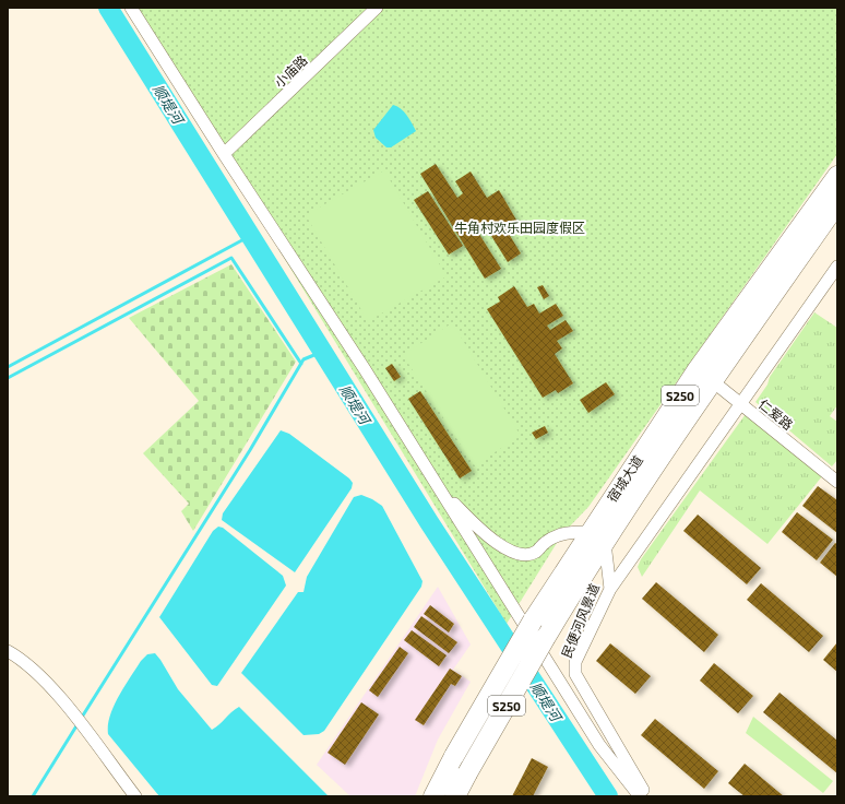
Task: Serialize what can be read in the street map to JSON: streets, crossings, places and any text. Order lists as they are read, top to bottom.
{
  "streets": {
    "main road": ["S250", "宿城大道"],
    "street": ["小庙路", "仁爱路", "民便河风景道"]
  },
  "crossings": [
    ["仁爱路", "宿城大道"],
    ["宿城大道", "民便河风景道"]
  ],
  "water": ["顺堤河"],
  "parks": ["牛角村欢乐田园度假区"]
}
